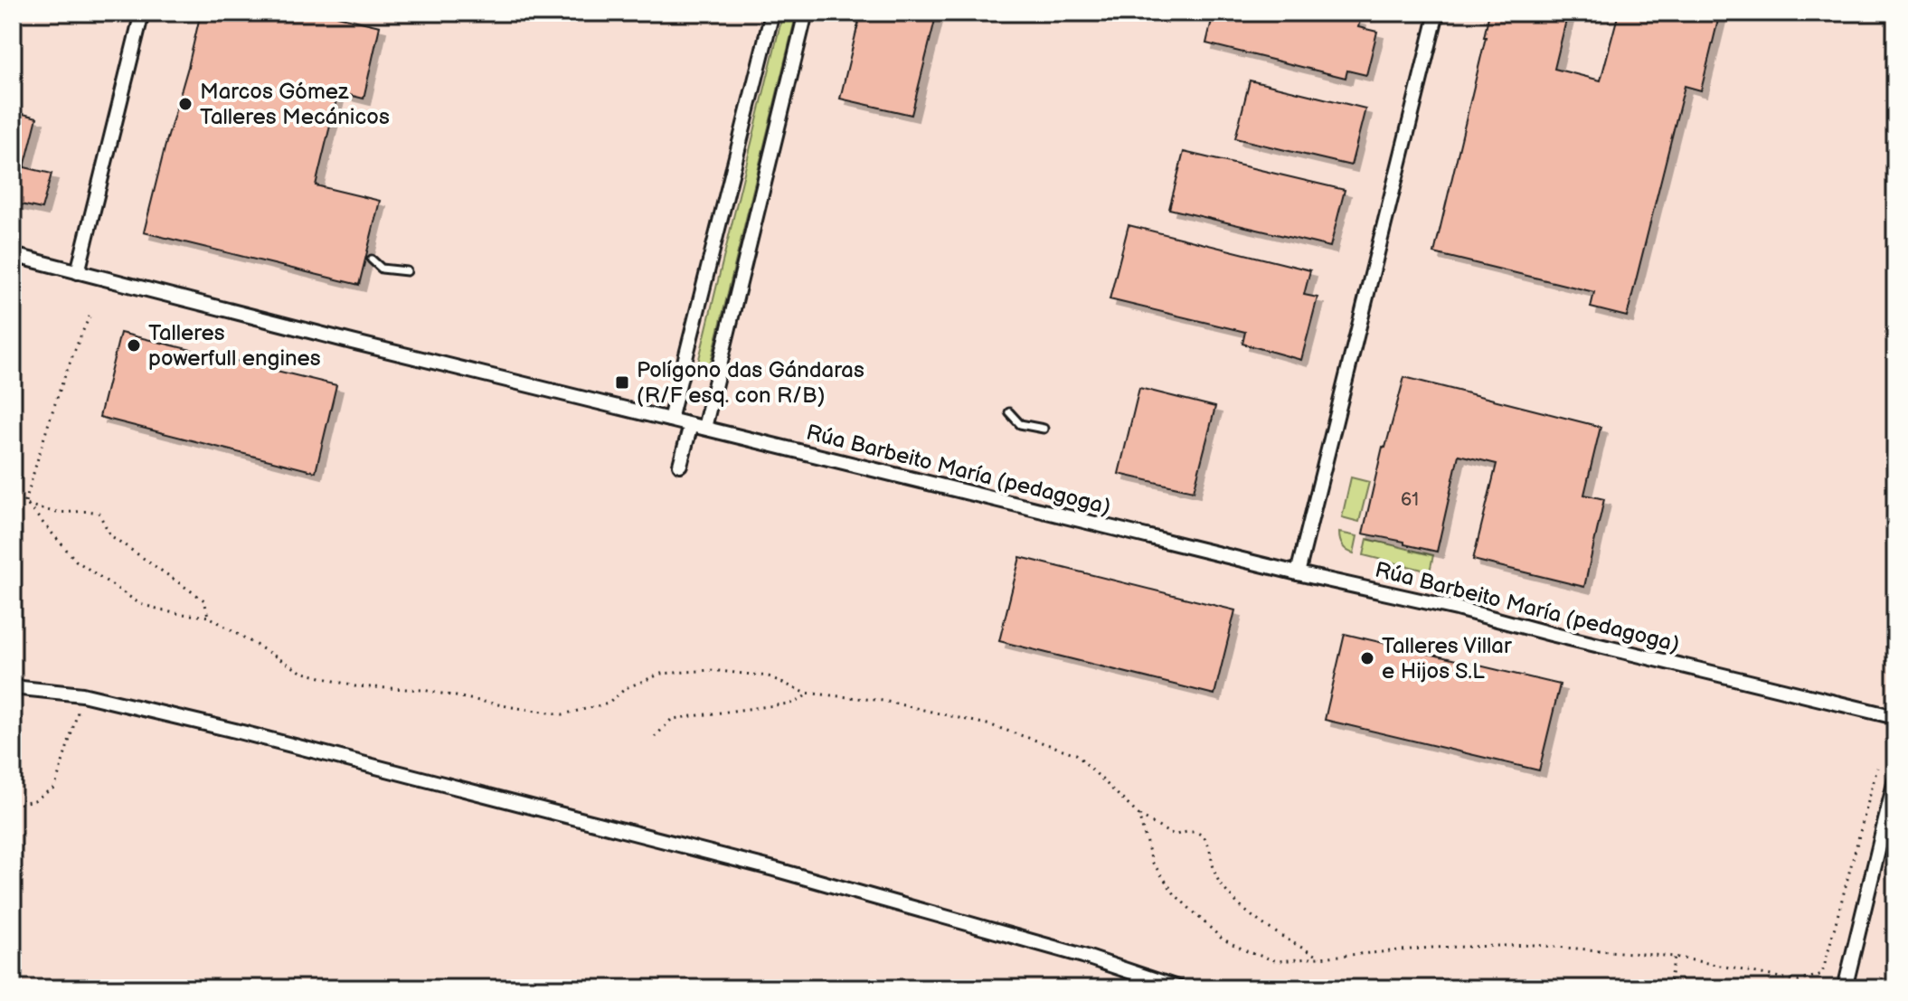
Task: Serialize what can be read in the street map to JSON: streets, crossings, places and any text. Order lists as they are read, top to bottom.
{
  "streets": {
    "street": ["Rúa Barbeito María (pedagoga)"]
  },
  "places": {
    "other": ["Marcos Gómez Talleres Mecánicos", "Talleres powerfull engines", "Talleres Villar e Hijos S.L"],
    "transit": ["Polígono das Gándaras (R/F esq. con R/B)"]
  },
  "house_numbers": ["61"]
}
